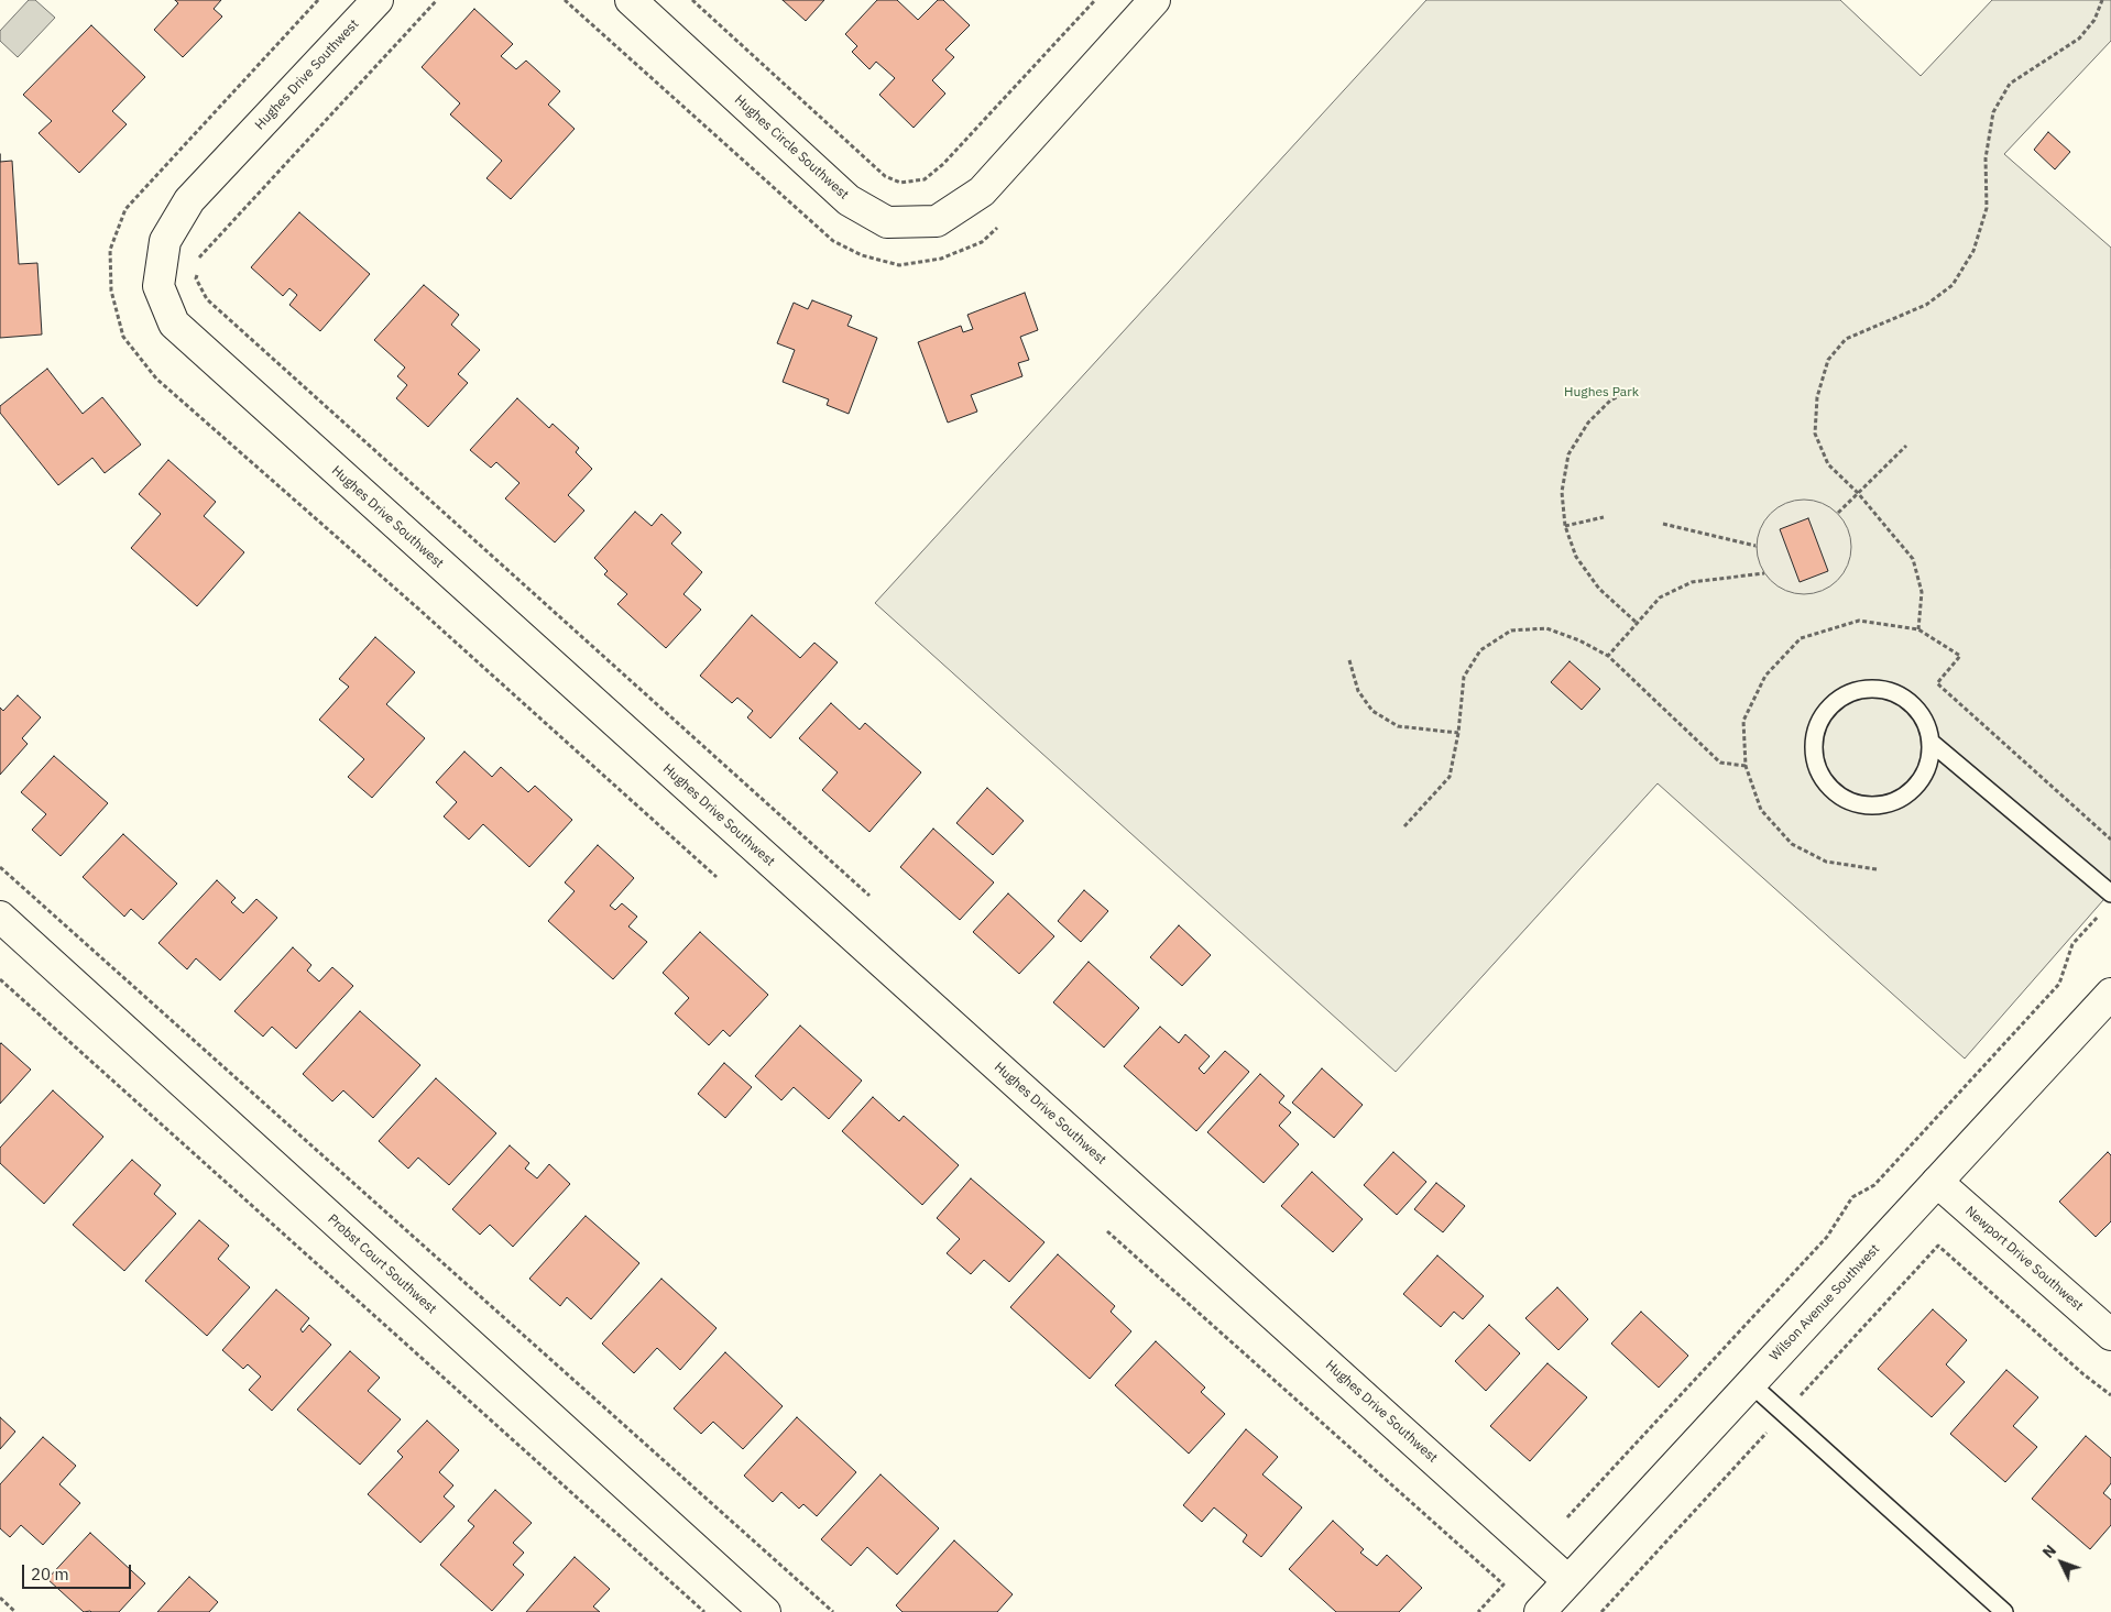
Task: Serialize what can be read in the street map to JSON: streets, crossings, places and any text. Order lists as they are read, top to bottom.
{
  "streets": {
    "street": [
      "Hughes Drive Southwest",
      "Hughes Circle Southwest",
      "Newport Drive Southwest",
      "Probst Court Southwest",
      "Wilson Avenue Southwest"
    ]
  },
  "crossings": [
    ["Hughes Drive Southwest", "Wilson Avenue Southwest"],
    ["Newport Drive Southwest", "Wilson Avenue Southwest"]
  ],
  "parks": ["Hughes Park"],
  "scale_bar": "20 m",
  "north": "top left"
}
